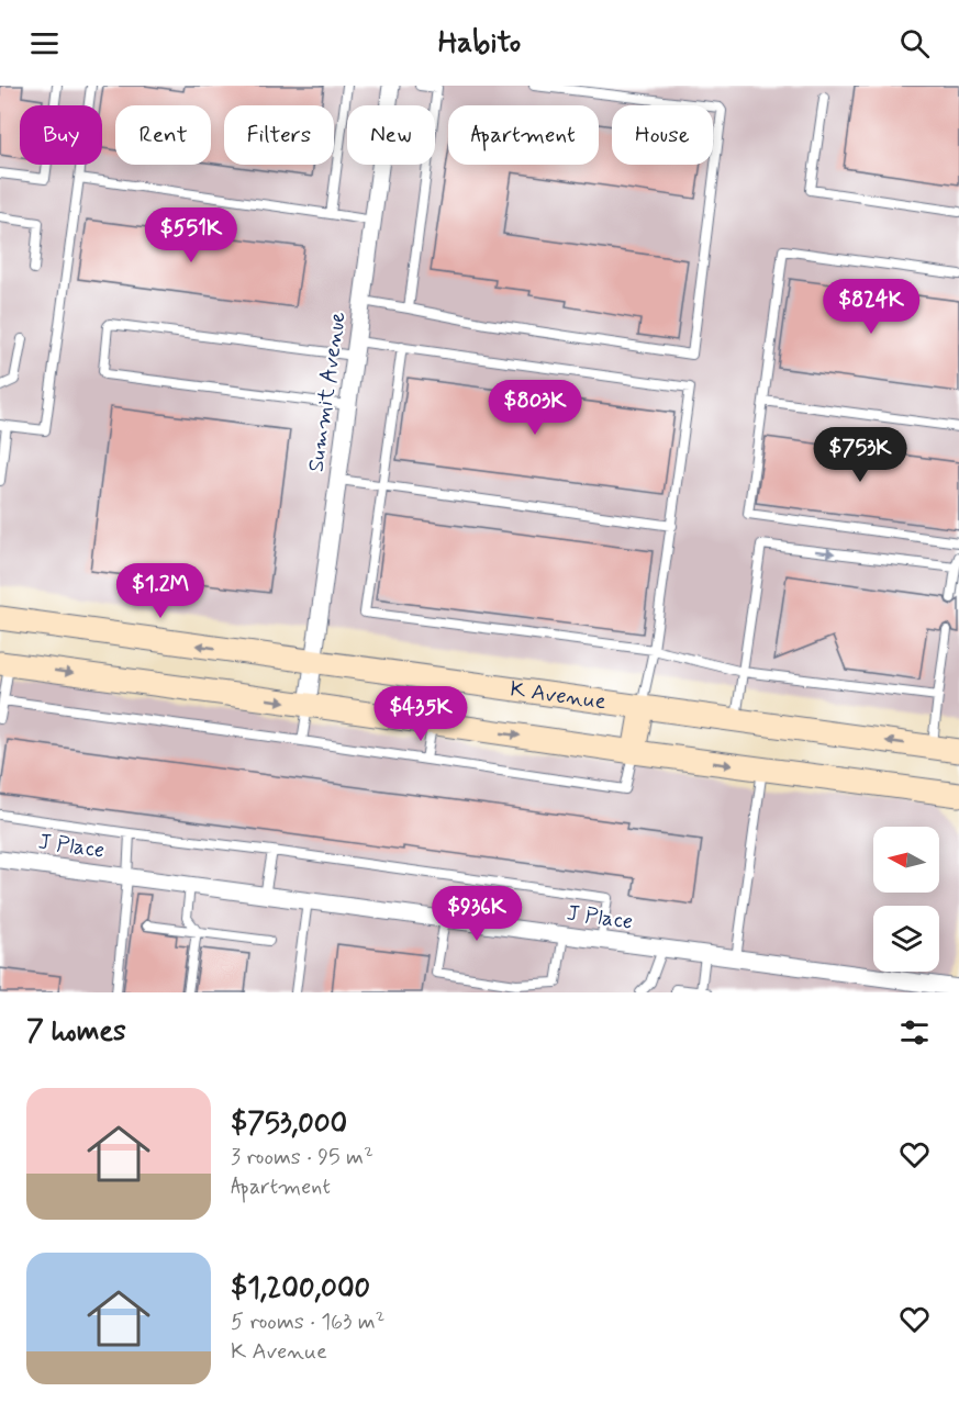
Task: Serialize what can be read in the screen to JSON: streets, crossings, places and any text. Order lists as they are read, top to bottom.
{
  "streets": {
    "main road": ["K Avenue"],
    "street": ["Summit Avenue", "J Place"]
  },
  "crossings": [
    ["Summit Avenue", "K Avenue"]
  ],
  "north": "left",
  "page": {
    "header": "Habito",
    "chip": [
      "Buy",
      "Rent",
      "Filters",
      "New",
      "Apartment",
      "House"
    ],
    "price": [
      "$551K",
      "$824K",
      "$803K",
      "$753K",
      "$1.2M",
      "$435K",
      "$936K"
    ],
    "heading": "7 homes",
    "list": [
      {
        "name": "$753,000",
        "note": "3 rooms · 95 m² · Apartment"
      },
      {
        "name": "$1,200,000",
        "note": "5 rooms · 163 m² · K Avenue"
      }
    ]
  }
}
